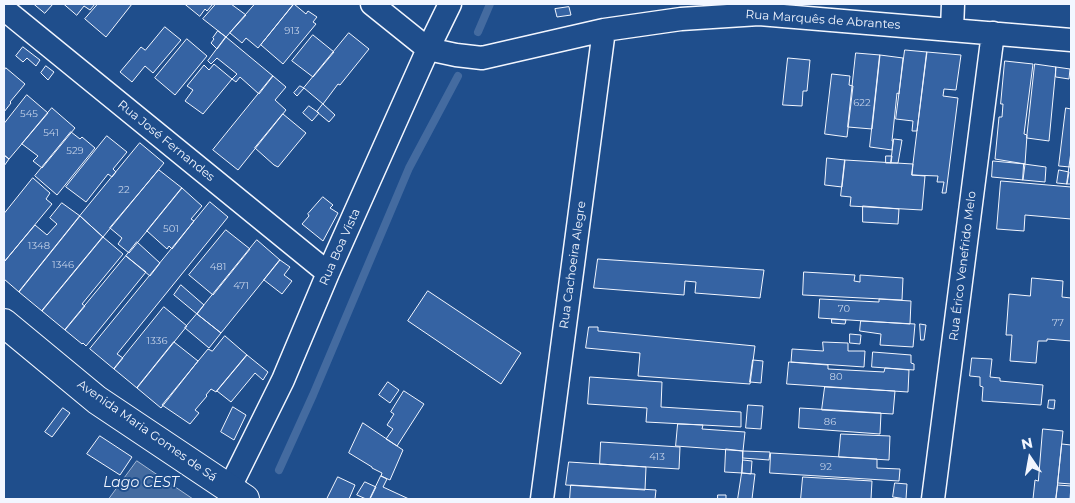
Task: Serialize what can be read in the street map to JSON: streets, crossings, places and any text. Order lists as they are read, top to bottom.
{
  "streets": {
    "street": [
      "Rua Marquês de Abrantes",
      "Rua José Fernandes",
      "Rua Boa Vista",
      "Rua Cachoeira Alegre",
      "Rua Érico Venefrido Melo",
      "Avenida Maria Gomes de Sá"
    ]
  },
  "crossings": [
    ["Rua Marquês de Abrantes", "Rua Boa Vista"],
    ["Rua Marquês de Abrantes", "Rua Cachoeira Alegre"],
    ["Rua Marquês de Abrantes", "Rua Érico Venefrido Melo"],
    ["Rua José Fernandes", "Rua Boa Vista"],
    ["Rua Boa Vista", "Avenida Maria Gomes de Sá"]
  ],
  "water": ["Lago CEST"],
  "house_numbers": [
    "913",
    "622",
    "545",
    "541",
    "529",
    "22",
    "501",
    "1348",
    "1346",
    "481",
    "471",
    "70",
    "77",
    "1336",
    "80",
    "86",
    "413",
    "92"
  ],
  "north": "top"
}
